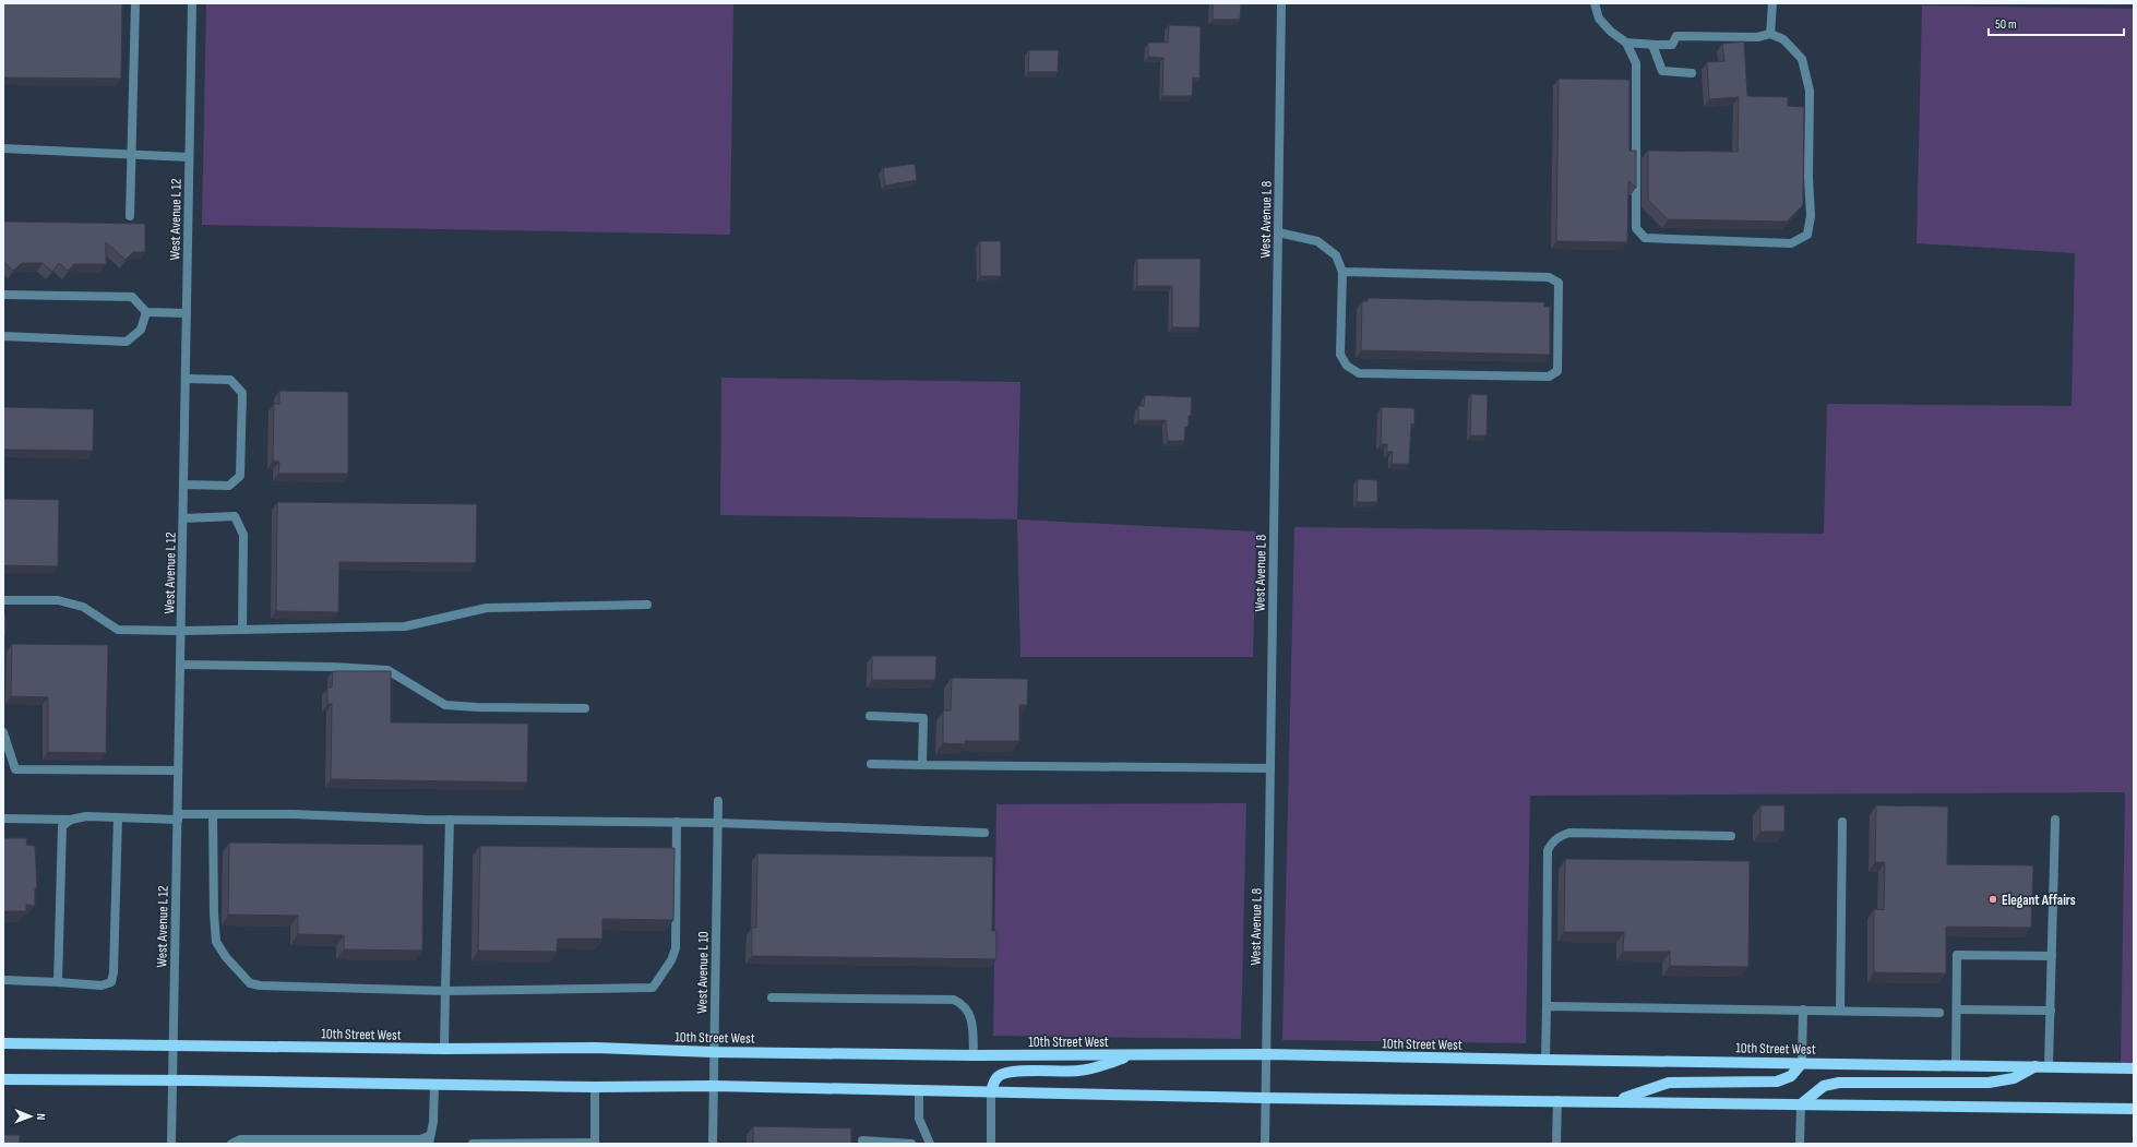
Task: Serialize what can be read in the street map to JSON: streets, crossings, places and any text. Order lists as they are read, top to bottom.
{
  "streets": {
    "main road": ["10th Street West"],
    "street": ["West Avenue L 12", "West Avenue L 8", "West Avenue L 10"]
  },
  "crossings": [
    ["West Avenue L 12", "10th Street West"],
    ["West Avenue L 8", "10th Street West"],
    ["West Avenue L 10", "10th Street West"]
  ],
  "places": ["Elegant Affairs"],
  "scale_bar": "50 m",
  "north": "right"
}
